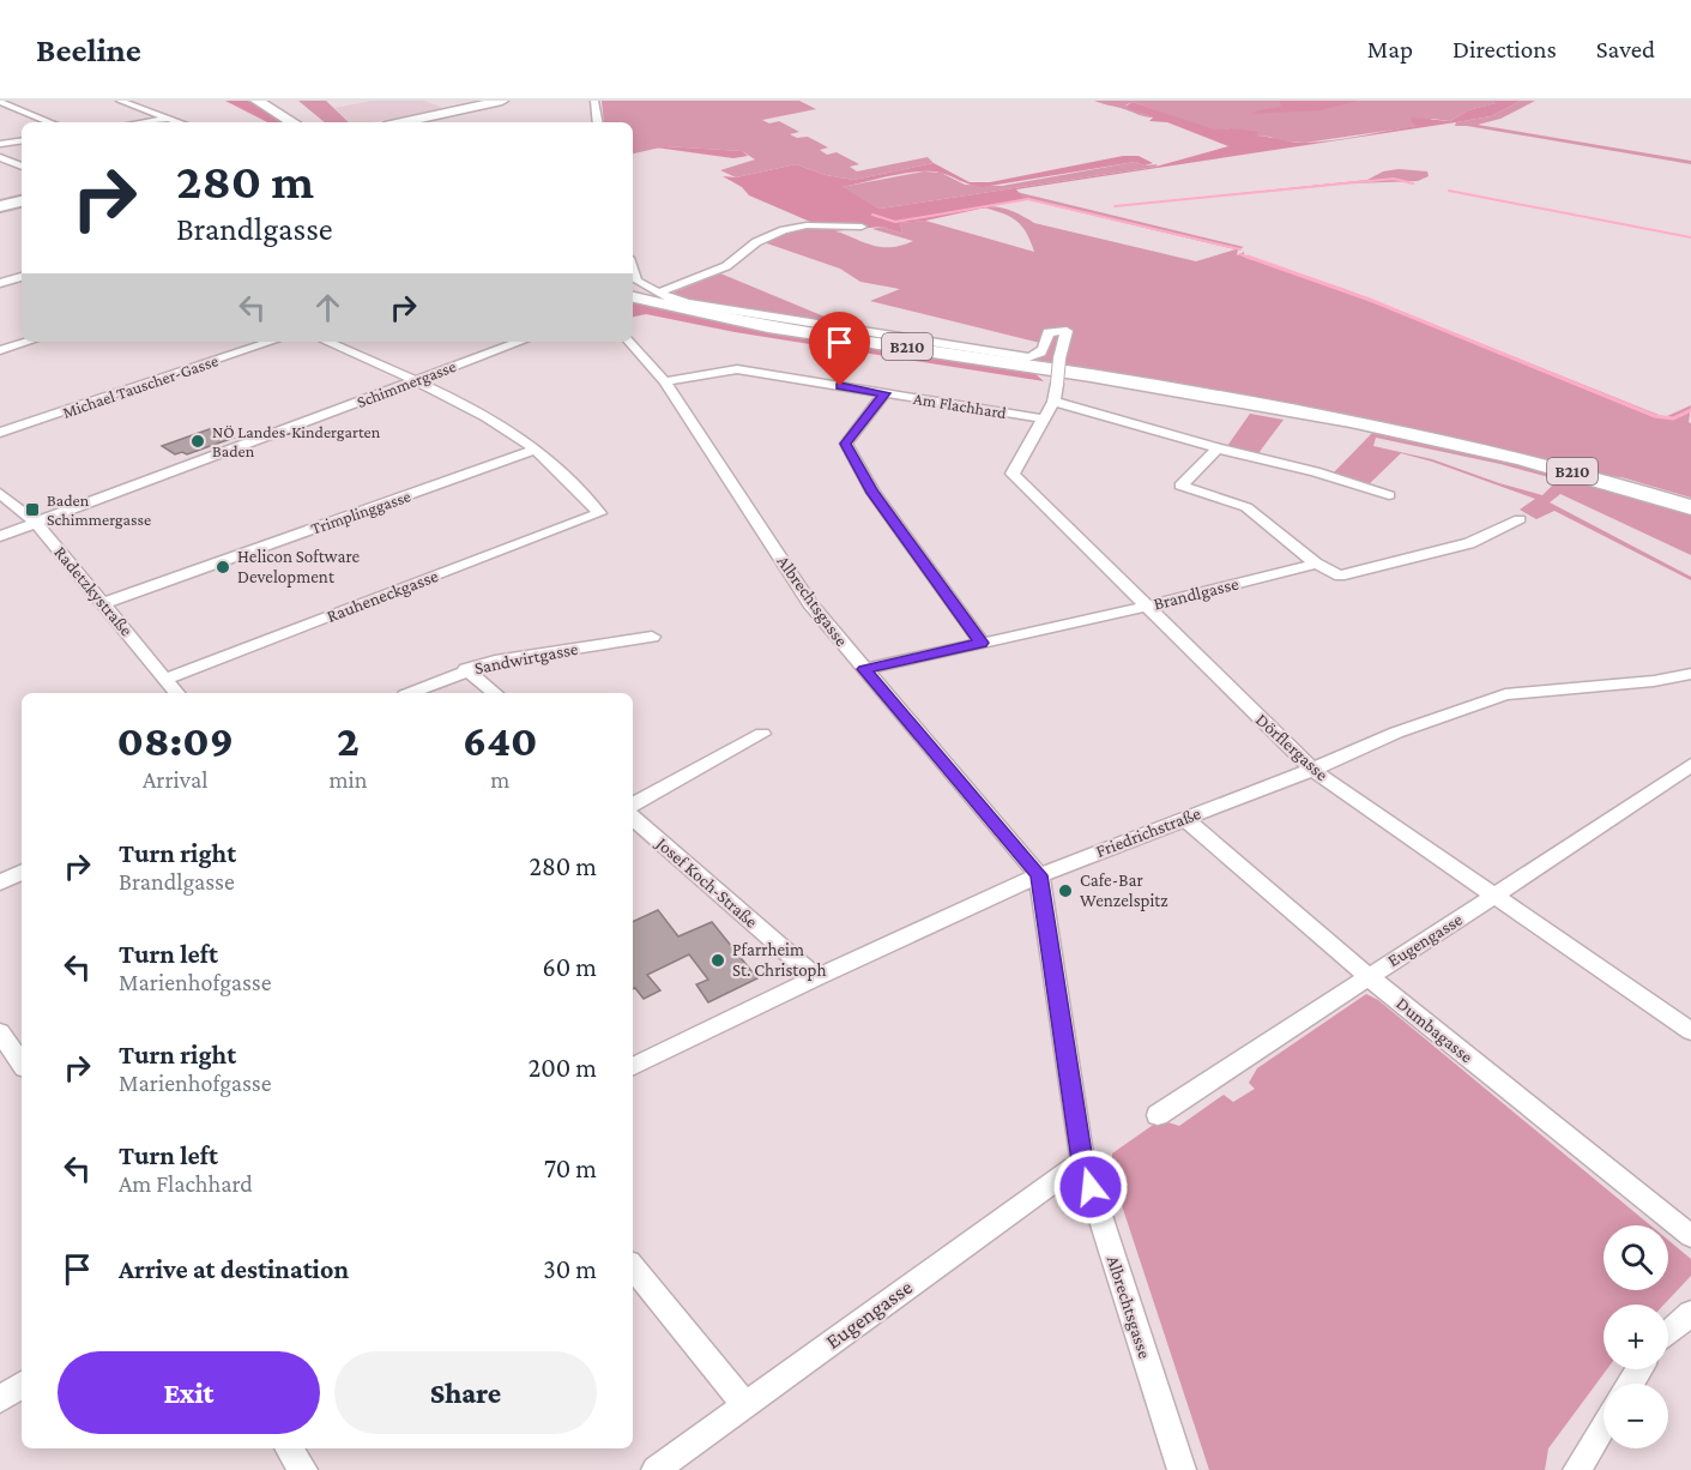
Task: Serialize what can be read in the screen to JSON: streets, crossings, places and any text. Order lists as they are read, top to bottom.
{
  "streets": {
    "main road": ["B210"],
    "street": [
      "Schimmergasse",
      "Michael Tauscher-Gasse",
      "Am Flachhard",
      "Trimplinggasse",
      "Radetzkystraße",
      "Brandlgasse",
      "Rauheneckgasse",
      "Albrechtsgasse",
      "Sandwirtgasse",
      "Dörflergasse",
      "Friedrichstraße",
      "Josef Koch-Straße",
      "Eugengasse",
      "Dumbagasse"
    ]
  },
  "crossings": [
    ["Schimmergasse", "Radetzkystraße"],
    ["Am Flachhard", "Albrechtsgasse"],
    ["Am Flachhard", "Dörflergasse"],
    ["Trimplinggasse", "Radetzkystraße"],
    ["Trimplinggasse", "Rauheneckgasse"],
    ["Radetzkystraße", "Rauheneckgasse"],
    ["Brandlgasse", "Albrechtsgasse"],
    ["Brandlgasse", "Dörflergasse"],
    ["Albrechtsgasse", "Friedrichstraße"],
    ["Albrechtsgasse", "Eugengasse"],
    ["Dörflergasse", "Friedrichstraße"],
    ["Dörflergasse", "Eugengasse"],
    ["Friedrichstraße", "Josef Koch-Straße"],
    ["Friedrichstraße", "Dumbagasse"],
    ["Eugengasse", "Dumbagasse"]
  ],
  "places": {
    "other": [
      "NÖ Landes-Kindergarten Baden",
      "Helicon Software Development",
      "Cafe-Bar Wenzelspitz",
      "Pfarrheim St. Christoph"
    ],
    "transit": ["Baden Schimmergasse"]
  },
  "page": {
    "header": "Beeline",
    "nav": ["Map", "Directions", "Saved"],
    "turn": ["280 m", "Brandlgasse"],
    "eta": [
      "08:09",
      "Arrival",
      "2",
      "min",
      "640",
      "m"
    ],
    "list": [
      {
        "name": "Turn right",
        "note": "Brandlgasse",
        "value": "280 m"
      },
      {
        "name": "Turn left",
        "note": "Marienhofgasse",
        "value": "60 m"
      },
      {
        "name": "Turn right",
        "note": "Marienhofgasse",
        "value": "200 m"
      },
      {
        "name": "Turn left",
        "note": "Am Flachhard",
        "value": "70 m"
      },
      {
        "name": "Arrive at destination",
        "value": "30 m"
      }
    ],
    "map_buttons": ["+", "−"],
    "buttons": ["Exit", "Share"]
  }
}
